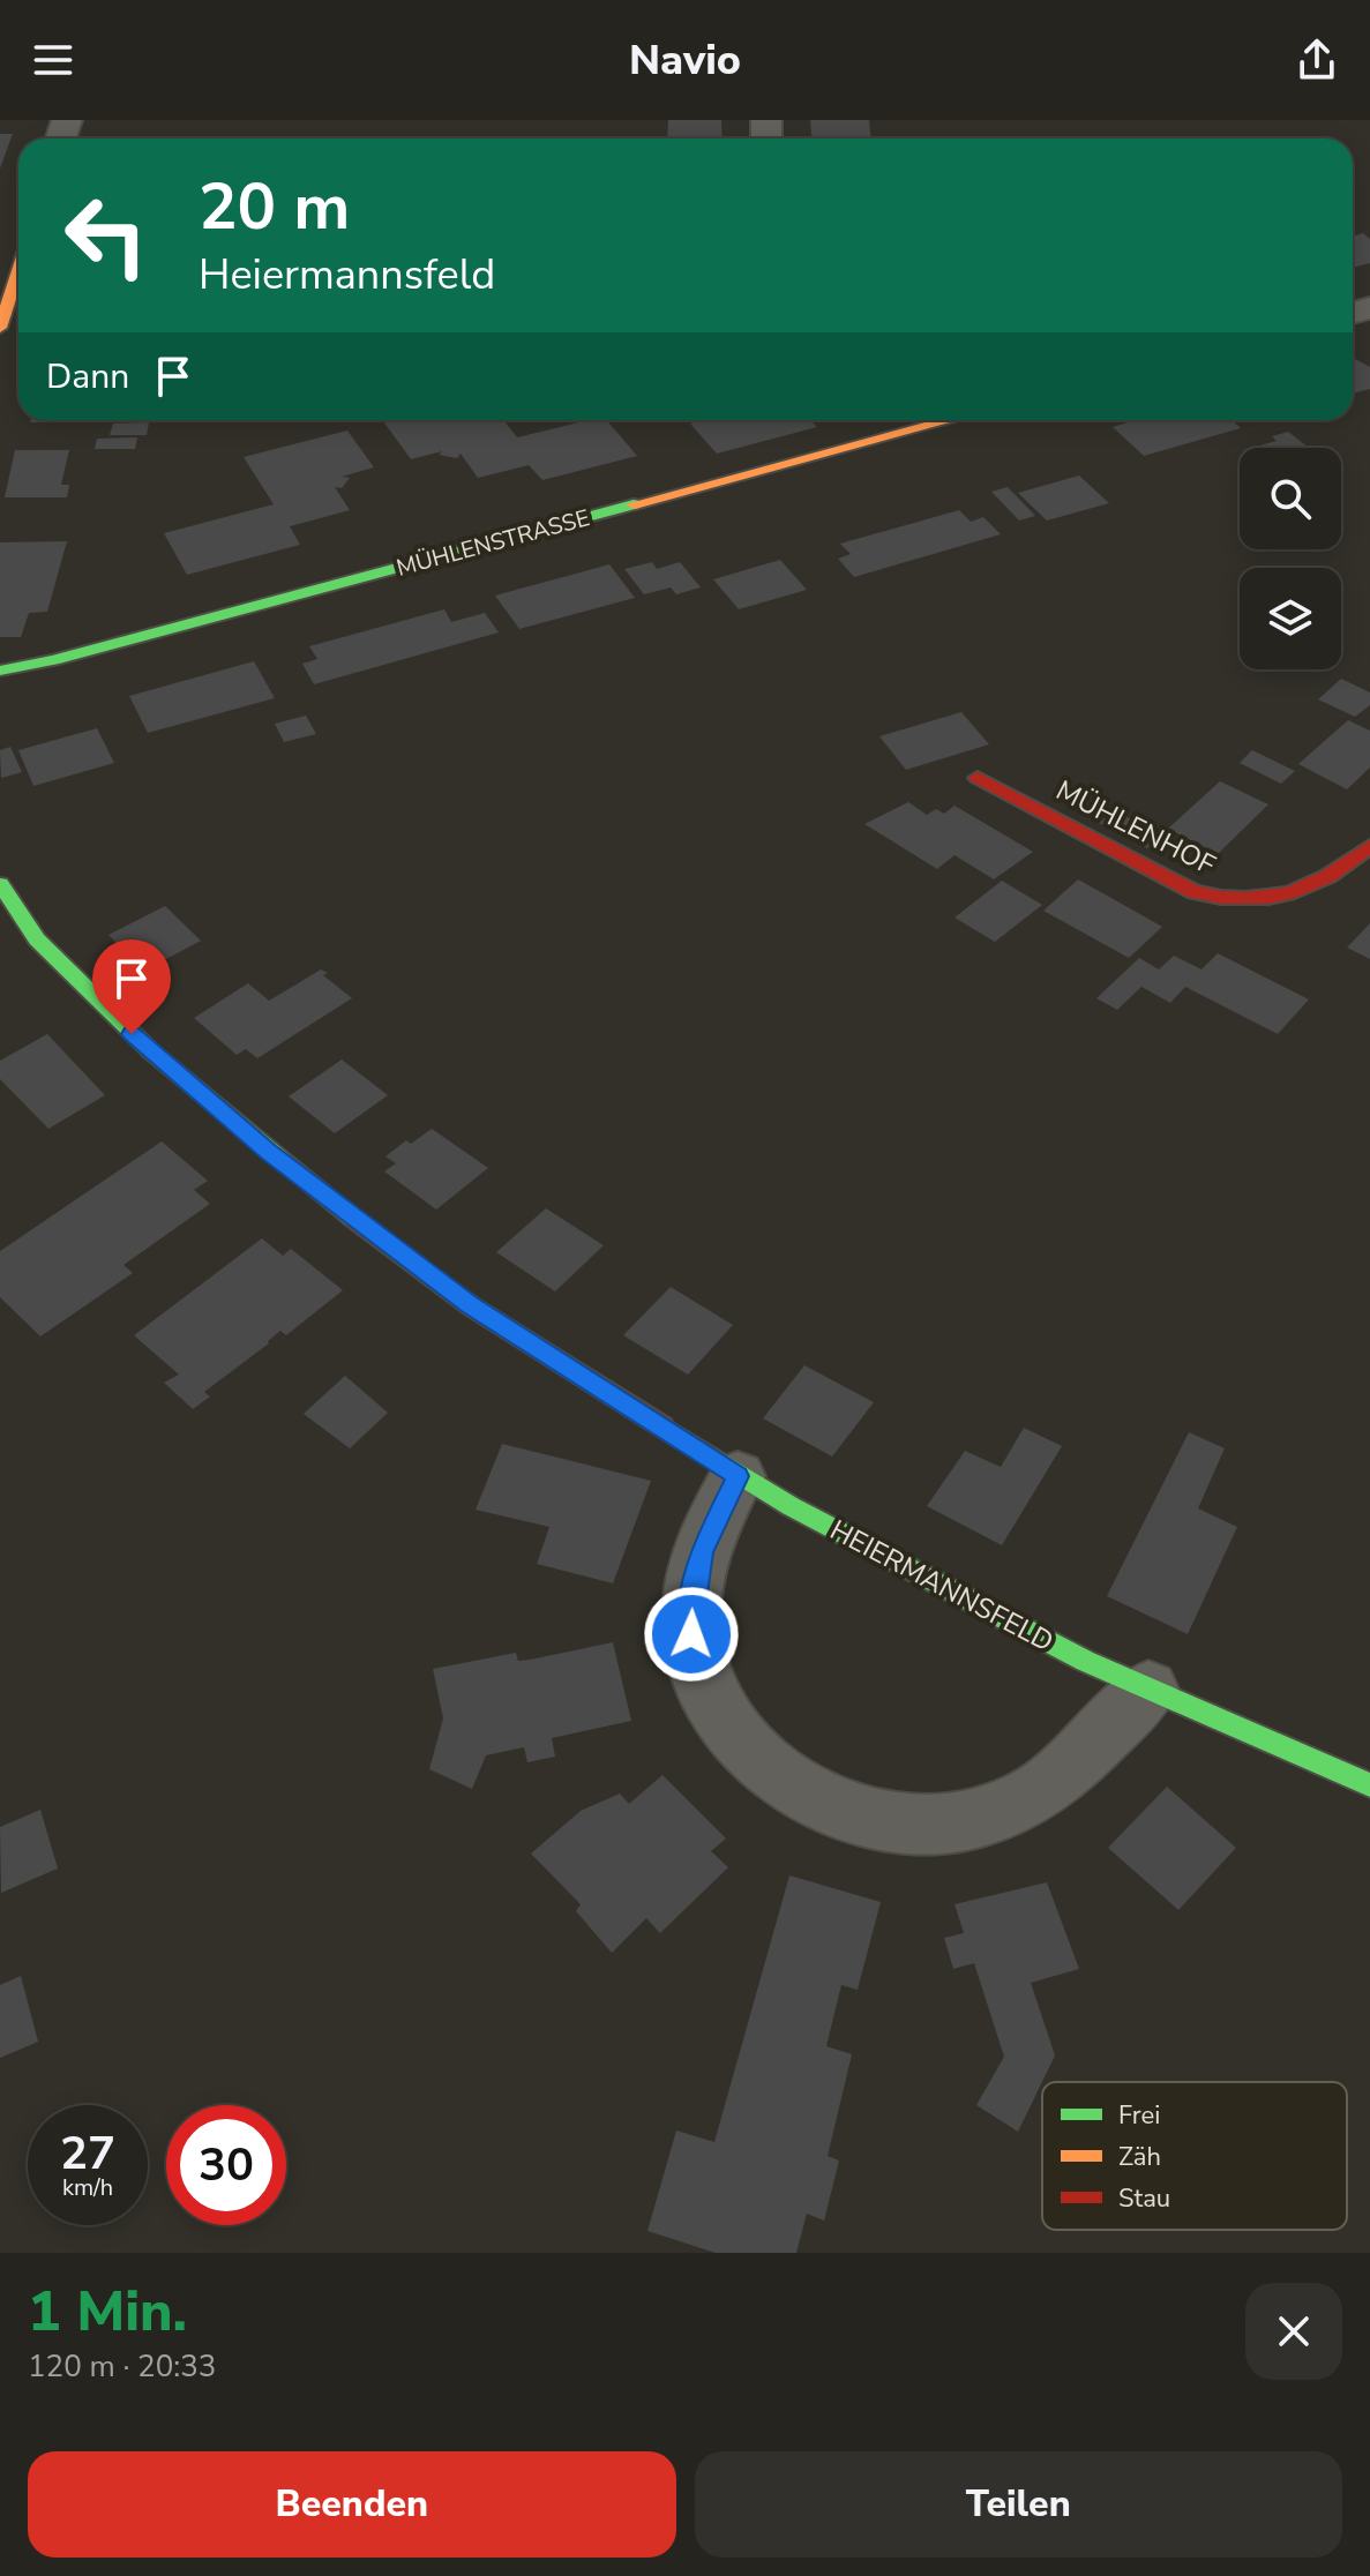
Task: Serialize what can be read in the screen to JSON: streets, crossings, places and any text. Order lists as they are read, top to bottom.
{
  "streets": {
    "street": ["MÜHLENSTRASSE", "MÜHLENHOF", "HEIERMANNSFELD"]
  },
  "legend": ["Frei", "Zäh", "Stau"],
  "page": {
    "header": "Navio",
    "turn": ["20 m", "Heiermannsfeld"],
    "then": "Dann",
    "speed": "27 km/h",
    "limit": "30",
    "heading": ["1 Min.", "120 m · 20:33"],
    "buttons": ["Beenden", "Teilen"]
  }
}
